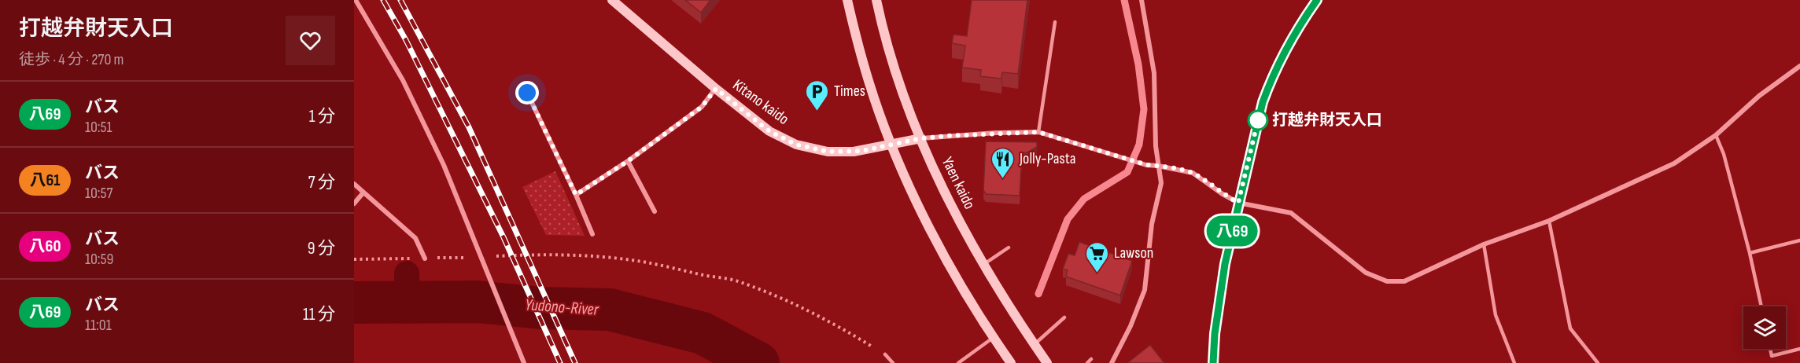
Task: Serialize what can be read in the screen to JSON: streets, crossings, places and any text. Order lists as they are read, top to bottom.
{
  "streets": {
    "main road": ["Kitano kaido", "Yaen kaido"]
  },
  "crossings": [
    ["Kitano kaido", "Yaen kaido"]
  ],
  "water": ["Yudono-River"],
  "places": {
    "parking": ["Times"],
    "other": ["打越弁財天入口"],
    "restaurant": ["Jolly-Pasta"],
    "supermarket": ["Lawson"]
  },
  "lines": ["bus line 八69"],
  "page": {
    "heading": ["打越弁財天入口", "徒歩 · 4 分 · 270 m"],
    "on_map": "八69",
    "list": [
      {
        "mark": "八69",
        "name": "バス",
        "note": "10:51",
        "value": "1 分"
      },
      {
        "mark": "八61",
        "name": "バス",
        "note": "10:57",
        "value": "7 分"
      },
      {
        "mark": "八60",
        "name": "バス",
        "note": "10:59",
        "value": "9 分"
      },
      {
        "mark": "八69",
        "name": "バス",
        "note": "11:01",
        "value": "11 分"
      }
    ]
  }
}
